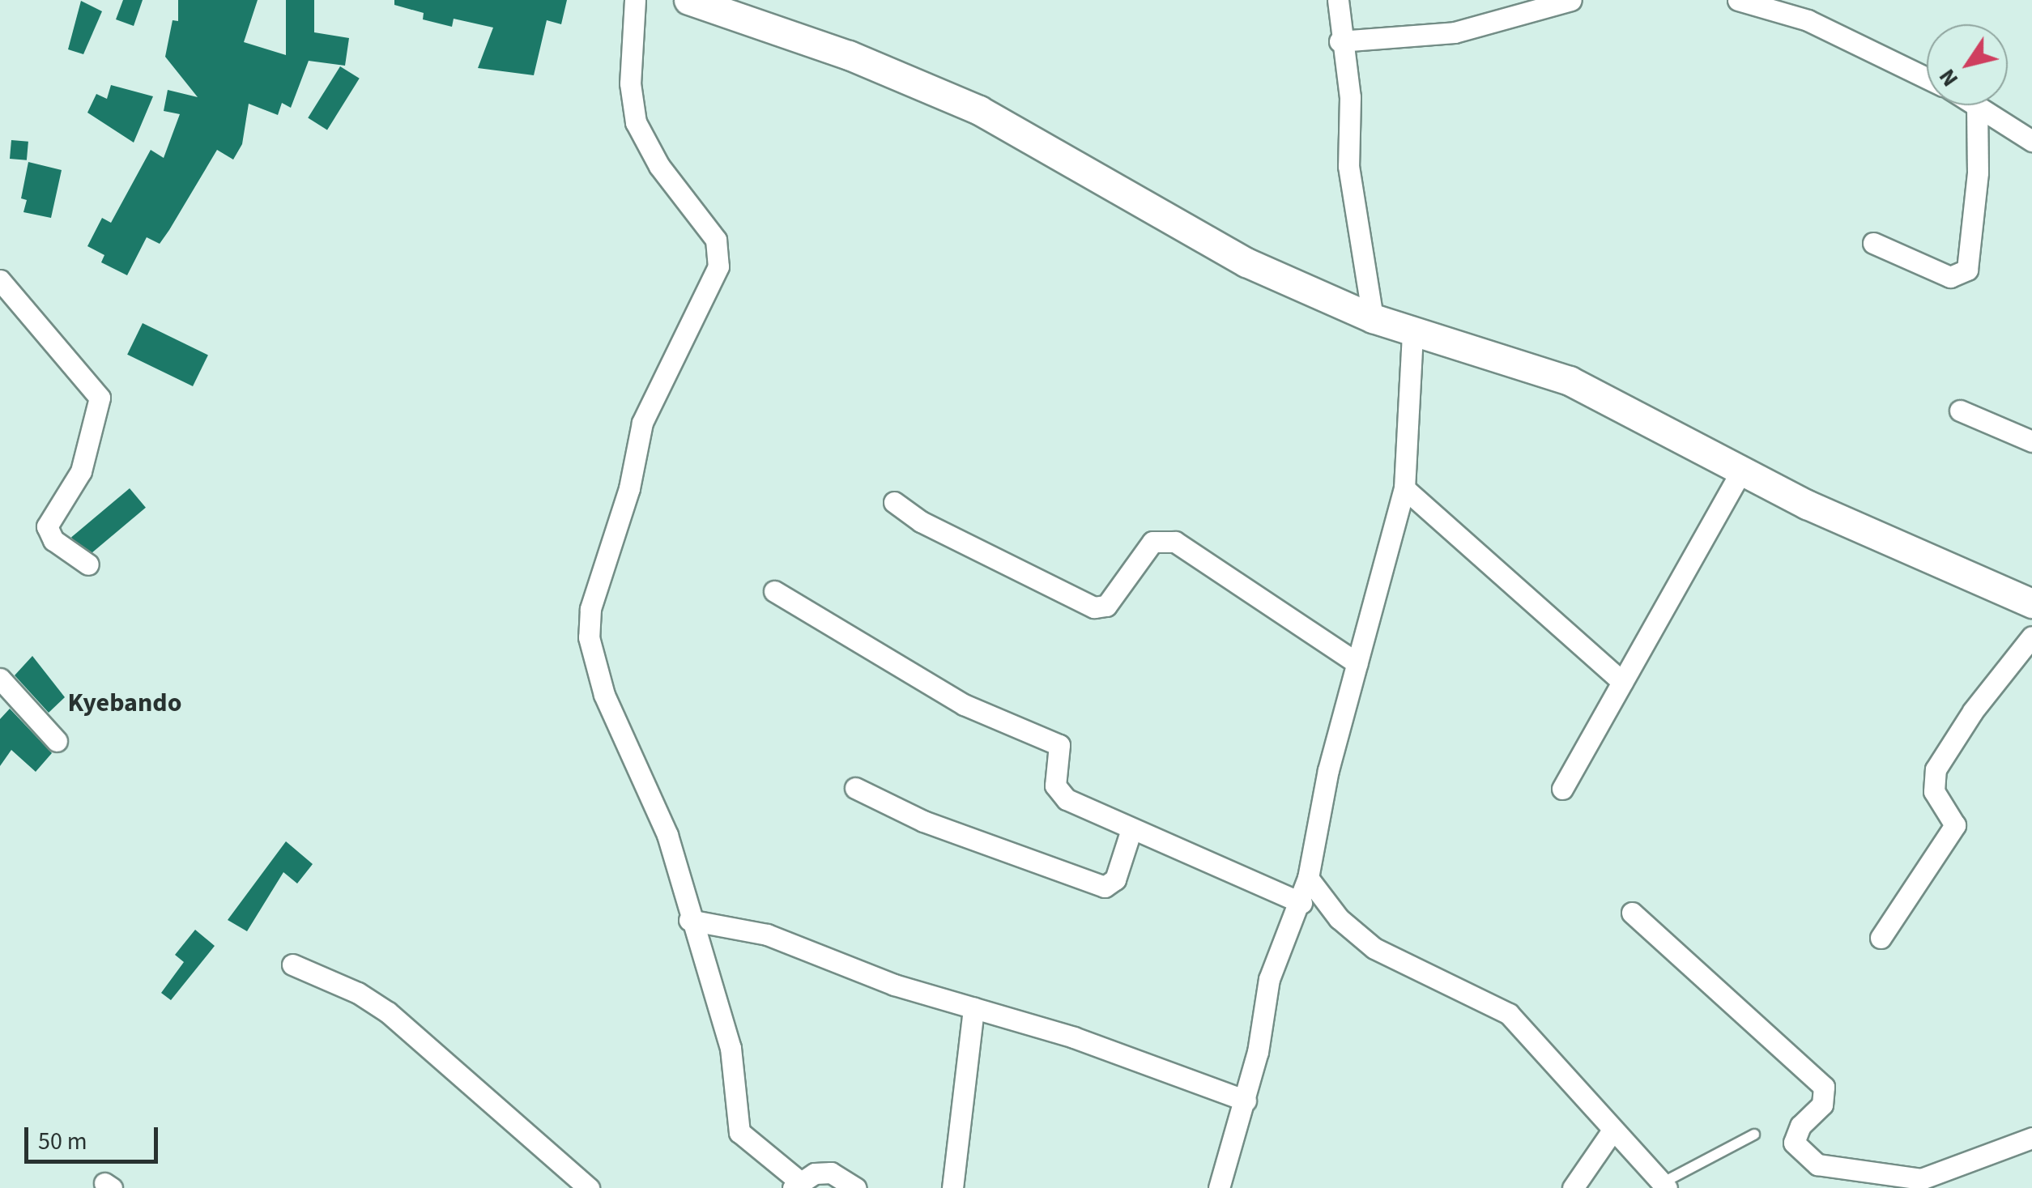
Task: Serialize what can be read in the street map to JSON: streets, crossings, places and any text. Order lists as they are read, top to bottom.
{
  "districts": ["Kyebando"],
  "scale_bar": "50 m",
  "north": "bottom left"
}
